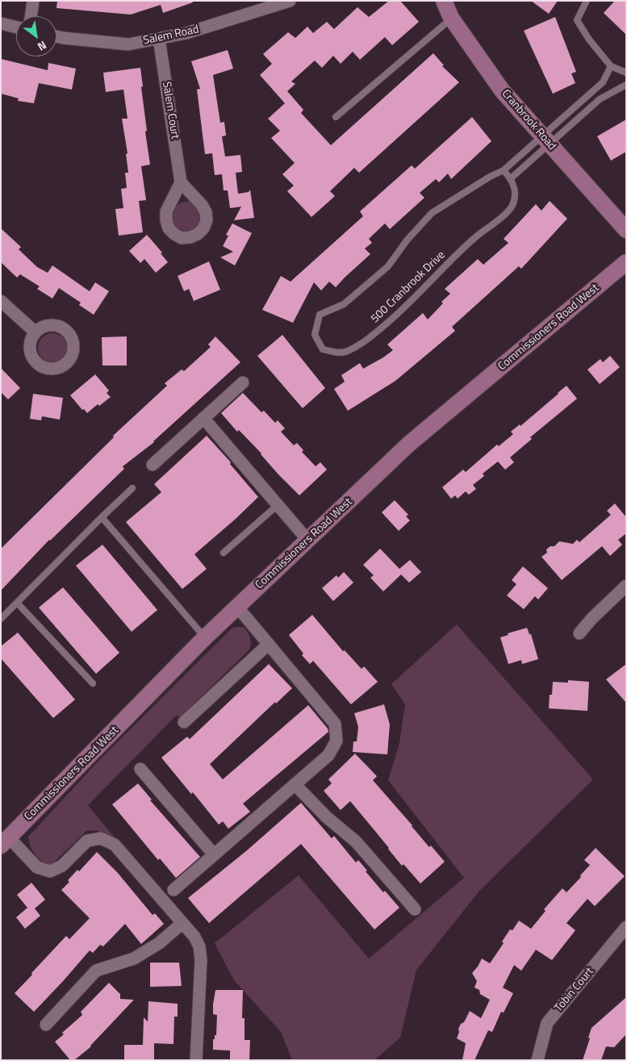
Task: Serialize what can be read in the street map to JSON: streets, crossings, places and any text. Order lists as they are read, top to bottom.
{
  "streets": {
    "main road": ["Cranbrook Road", "Commissioners Road West"],
    "street": ["Salem Road", "Salem Court", "Tobin Court"],
    "lane": ["500 Cranbrook Drive"]
  },
  "crossings": [
    ["Salem Road", "Salem Court"],
    ["Cranbrook Road", "500 Cranbrook Drive"]
  ],
  "north": "bottom right"
}
